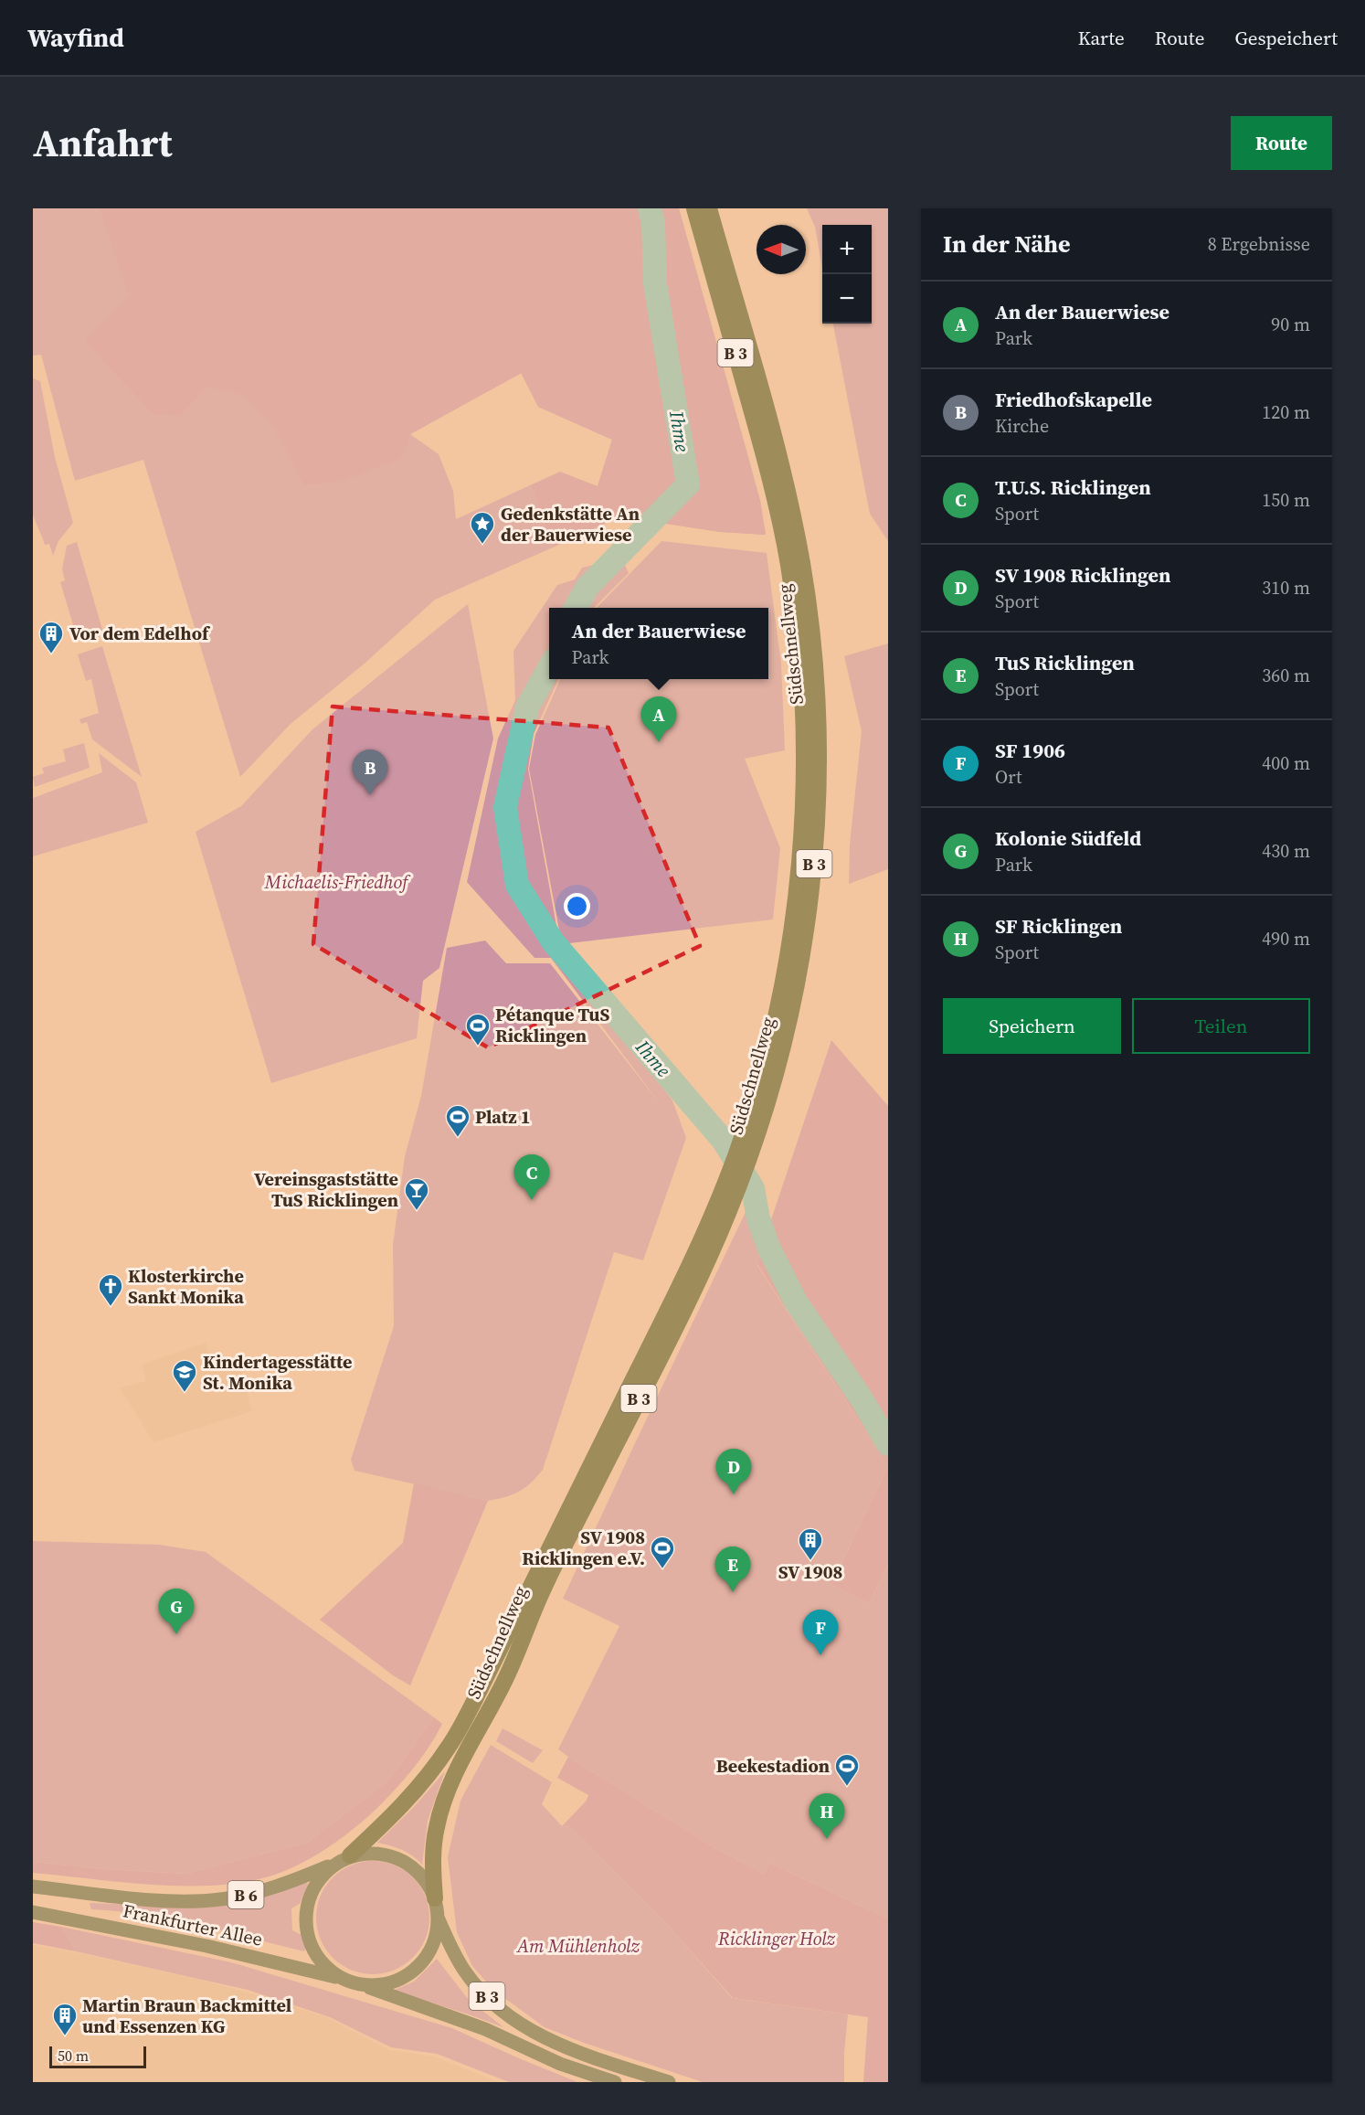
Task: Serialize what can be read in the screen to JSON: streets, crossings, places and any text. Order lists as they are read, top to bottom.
{
  "streets": {
    "highway": ["B 3", "Südschnellweg"],
    "main road": ["B 6", "Frankfurter Allee"]
  },
  "crossings": [
    ["B 3", "Südschnellweg"],
    ["B 3", "Frankfurter Allee"],
    ["Südschnellweg", "Frankfurter Allee"]
  ],
  "water": ["Ihme"],
  "parks": ["Michaelis-Friedhof", "Ricklinger Holz", "Am Mühlenholz"],
  "places": {
    "place": ["Gedenkstätte An der Bauerwiese"],
    "building": ["Vor dem Edelhof", "SV 1908", "Martin Braun Backmittel und Essenzen KG"],
    "sports": [
      "Pétanque TuS Ricklingen",
      "Platz 1",
      "SV 1908 Ricklingen e.V.",
      "Beekestadion"
    ],
    "bar": ["Vereinsgaststätte TuS Ricklingen"],
    "church": ["Klosterkirche Sankt Monika"],
    "school or university": ["Kindertagesstätte St. Monika"]
  },
  "scale_bar": "50 m",
  "north": "left",
  "page": {
    "header": "Wayfind",
    "nav": ["Karte", "Route", "Gespeichert"],
    "title": "Anfahrt",
    "buttons": [
      "Route",
      ["Speichern", "Teilen"]
    ],
    "heading": ["In der Nähe", "8 Ergebnisse"],
    "map_buttons": ["+", "−"],
    "list": [
      {
        "mark": "A",
        "name": "An der Bauerwiese",
        "note": "Park",
        "value": "90 m"
      },
      {
        "mark": "B",
        "name": "Friedhofskapelle",
        "note": "Kirche",
        "value": "120 m"
      },
      {
        "mark": "C",
        "name": "T.U.S. Ricklingen",
        "note": "Sport",
        "value": "150 m"
      },
      {
        "mark": "D",
        "name": "SV 1908 Ricklingen",
        "note": "Sport",
        "value": "310 m"
      },
      {
        "mark": "E",
        "name": "TuS Ricklingen",
        "note": "Sport",
        "value": "360 m"
      },
      {
        "mark": "F",
        "name": "SF 1906",
        "note": "Ort",
        "value": "400 m"
      },
      {
        "mark": "G",
        "name": "Kolonie Südfeld",
        "note": "Park",
        "value": "430 m"
      },
      {
        "mark": "H",
        "name": "SF Ricklingen",
        "note": "Sport",
        "value": "490 m"
      }
    ],
    "popup": ["An der Bauerwiese", "Park"],
    "pins": [
      "A",
      "B",
      "C",
      "D",
      "E",
      "G",
      "F",
      "H"
    ],
    "scale": "50 m"
  }
}
